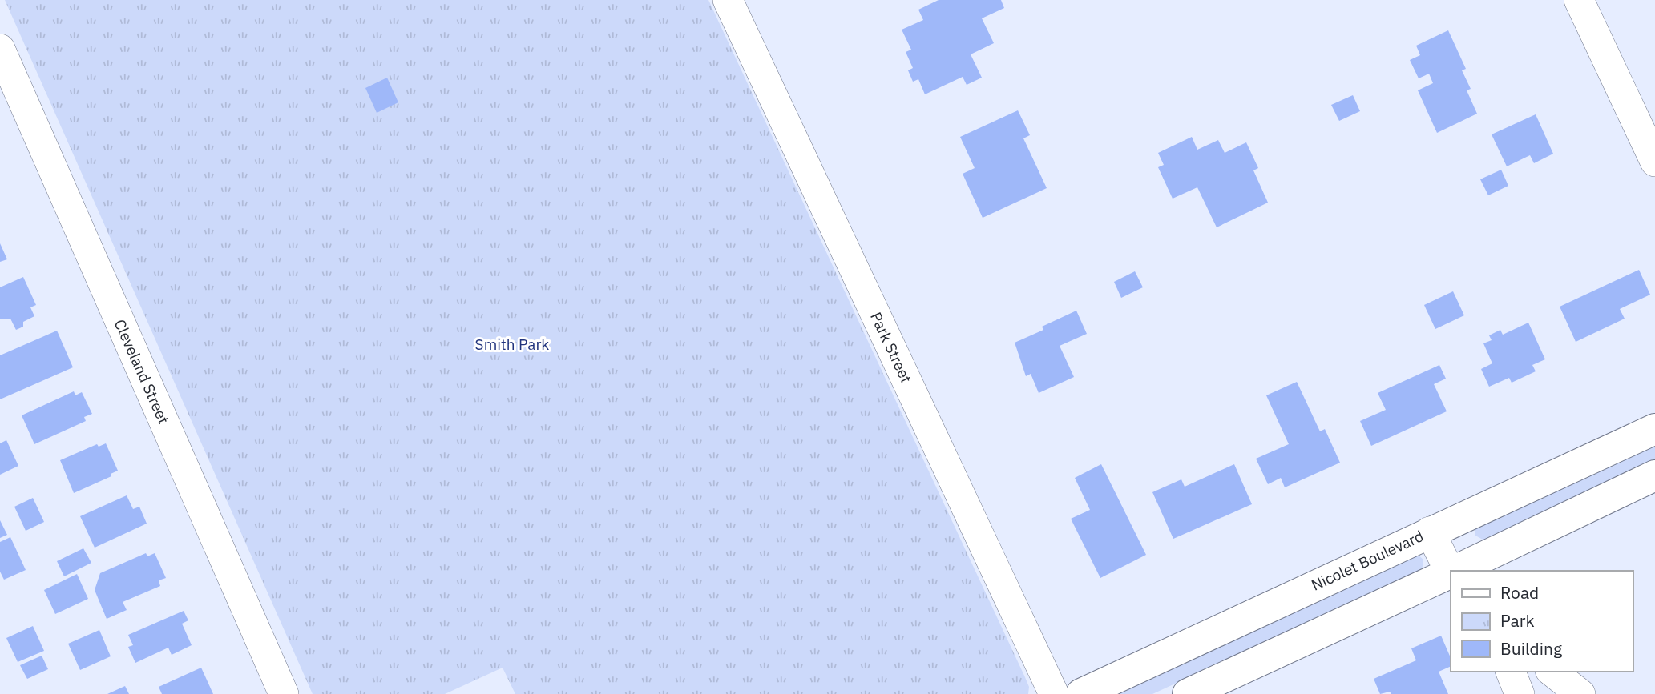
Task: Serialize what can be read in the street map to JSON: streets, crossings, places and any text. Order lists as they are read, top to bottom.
{
  "streets": {
    "street": ["Park Street", "Cleveland Street", "Nicolet Boulevard"]
  },
  "parks": ["Smith Park"],
  "legend": ["Road", "Park", "Building"]
}
